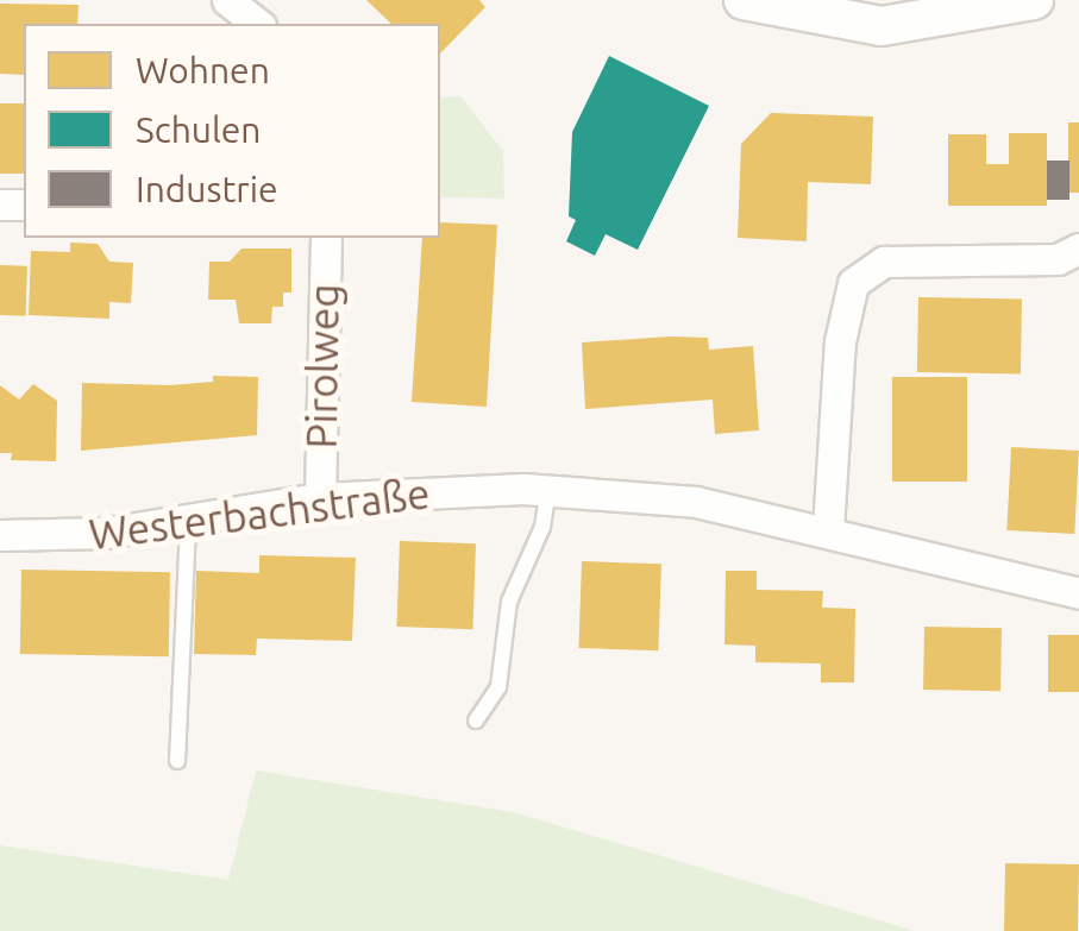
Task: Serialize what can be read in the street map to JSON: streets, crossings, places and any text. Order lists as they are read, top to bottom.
{
  "streets": {
    "street": ["Pirolweg", "Westerbachstraße"]
  },
  "crossings": [
    ["Pirolweg", "Westerbachstraße"]
  ],
  "legend": ["Wohnen", "Schulen", "Industrie"]
}
